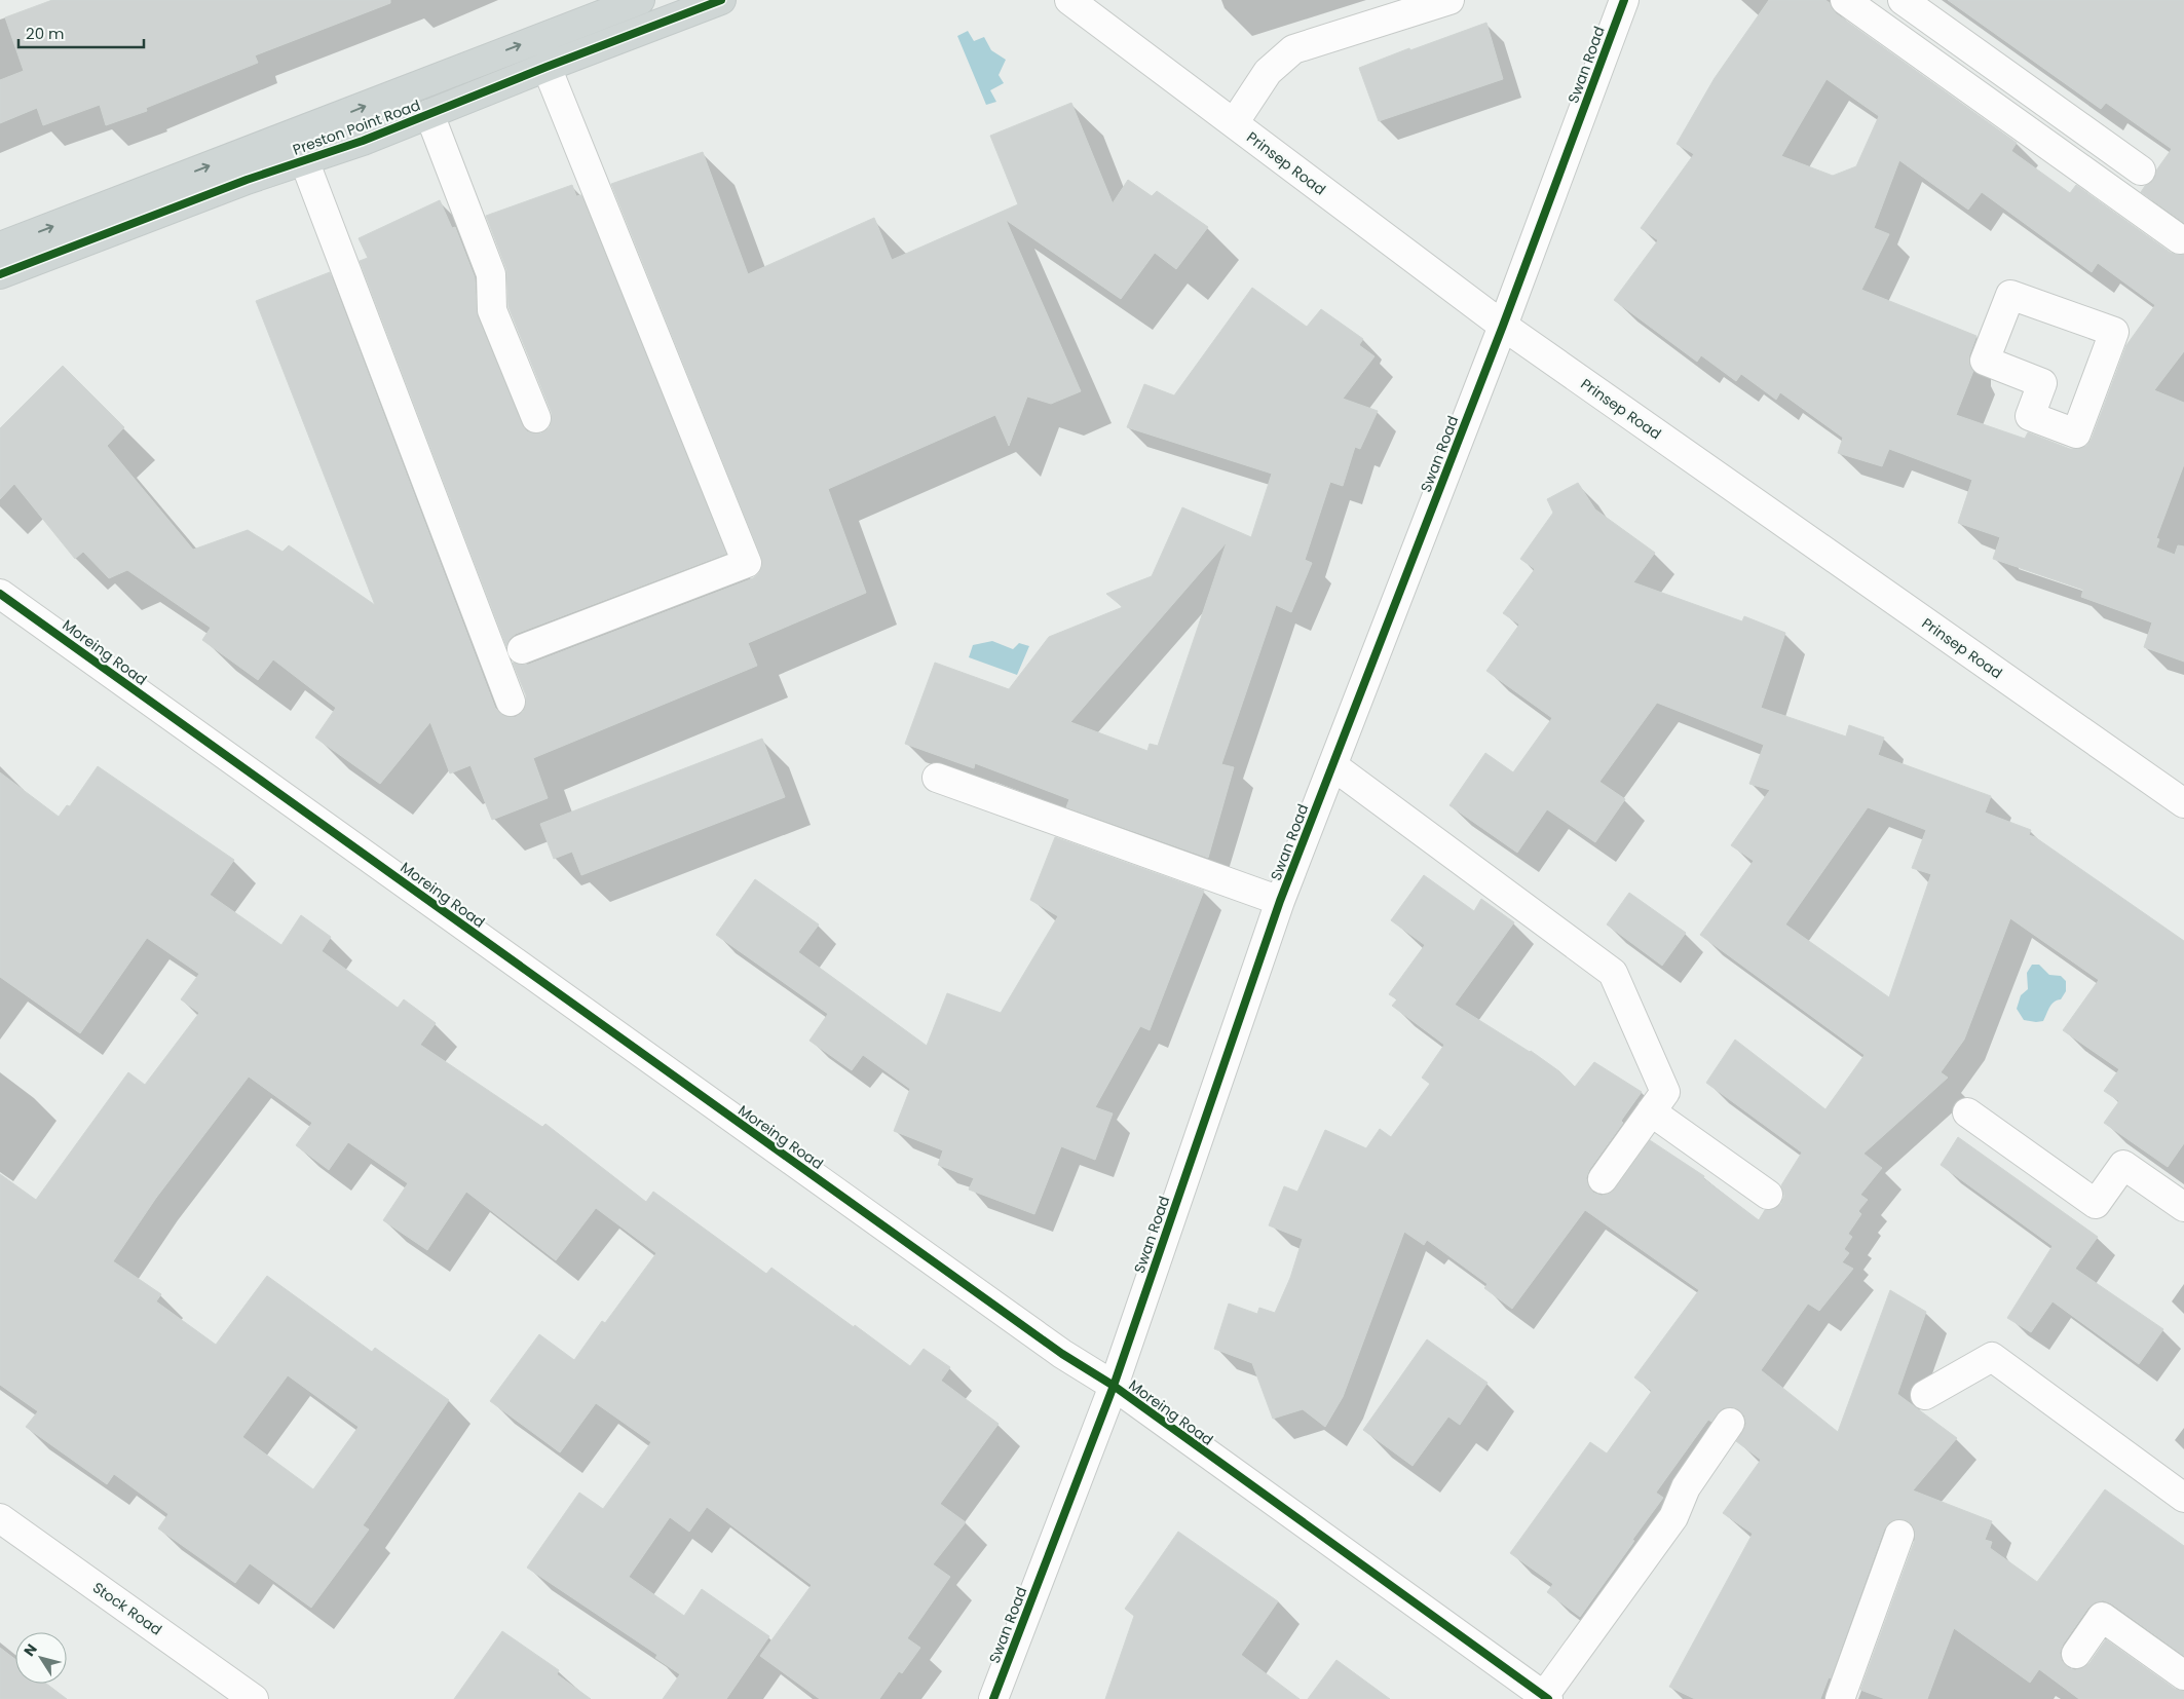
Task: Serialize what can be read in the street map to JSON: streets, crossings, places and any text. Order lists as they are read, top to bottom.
{
  "streets": {
    "main road": ["Preston Point Road"],
    "street": [
      "Swan Road",
      "Prinsep Road",
      "Moreing Road",
      "Stock Road"
    ]
  },
  "crossings": [
    ["Swan Road", "Prinsep Road"],
    ["Swan Road", "Moreing Road"]
  ],
  "scale_bar": "20 m",
  "north": "top left"
}
